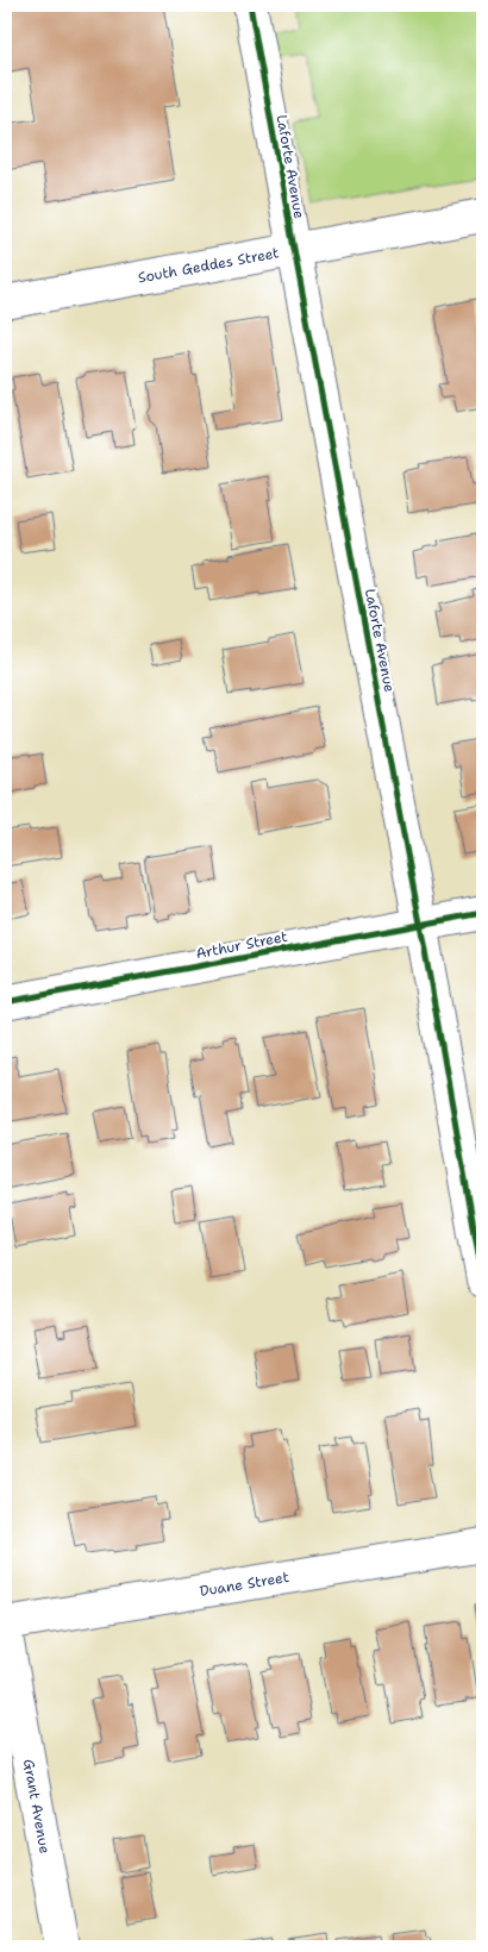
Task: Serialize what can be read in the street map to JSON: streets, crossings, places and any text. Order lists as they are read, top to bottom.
{
  "streets": {
    "street": [
      "Laforte Avenue",
      "South Geddes Street",
      "Arthur Street",
      "Duane Street",
      "Grant Avenue"
    ]
  },
  "crossings": [
    ["Laforte Avenue", "South Geddes Street"],
    ["Laforte Avenue", "Arthur Street"]
  ]
}
